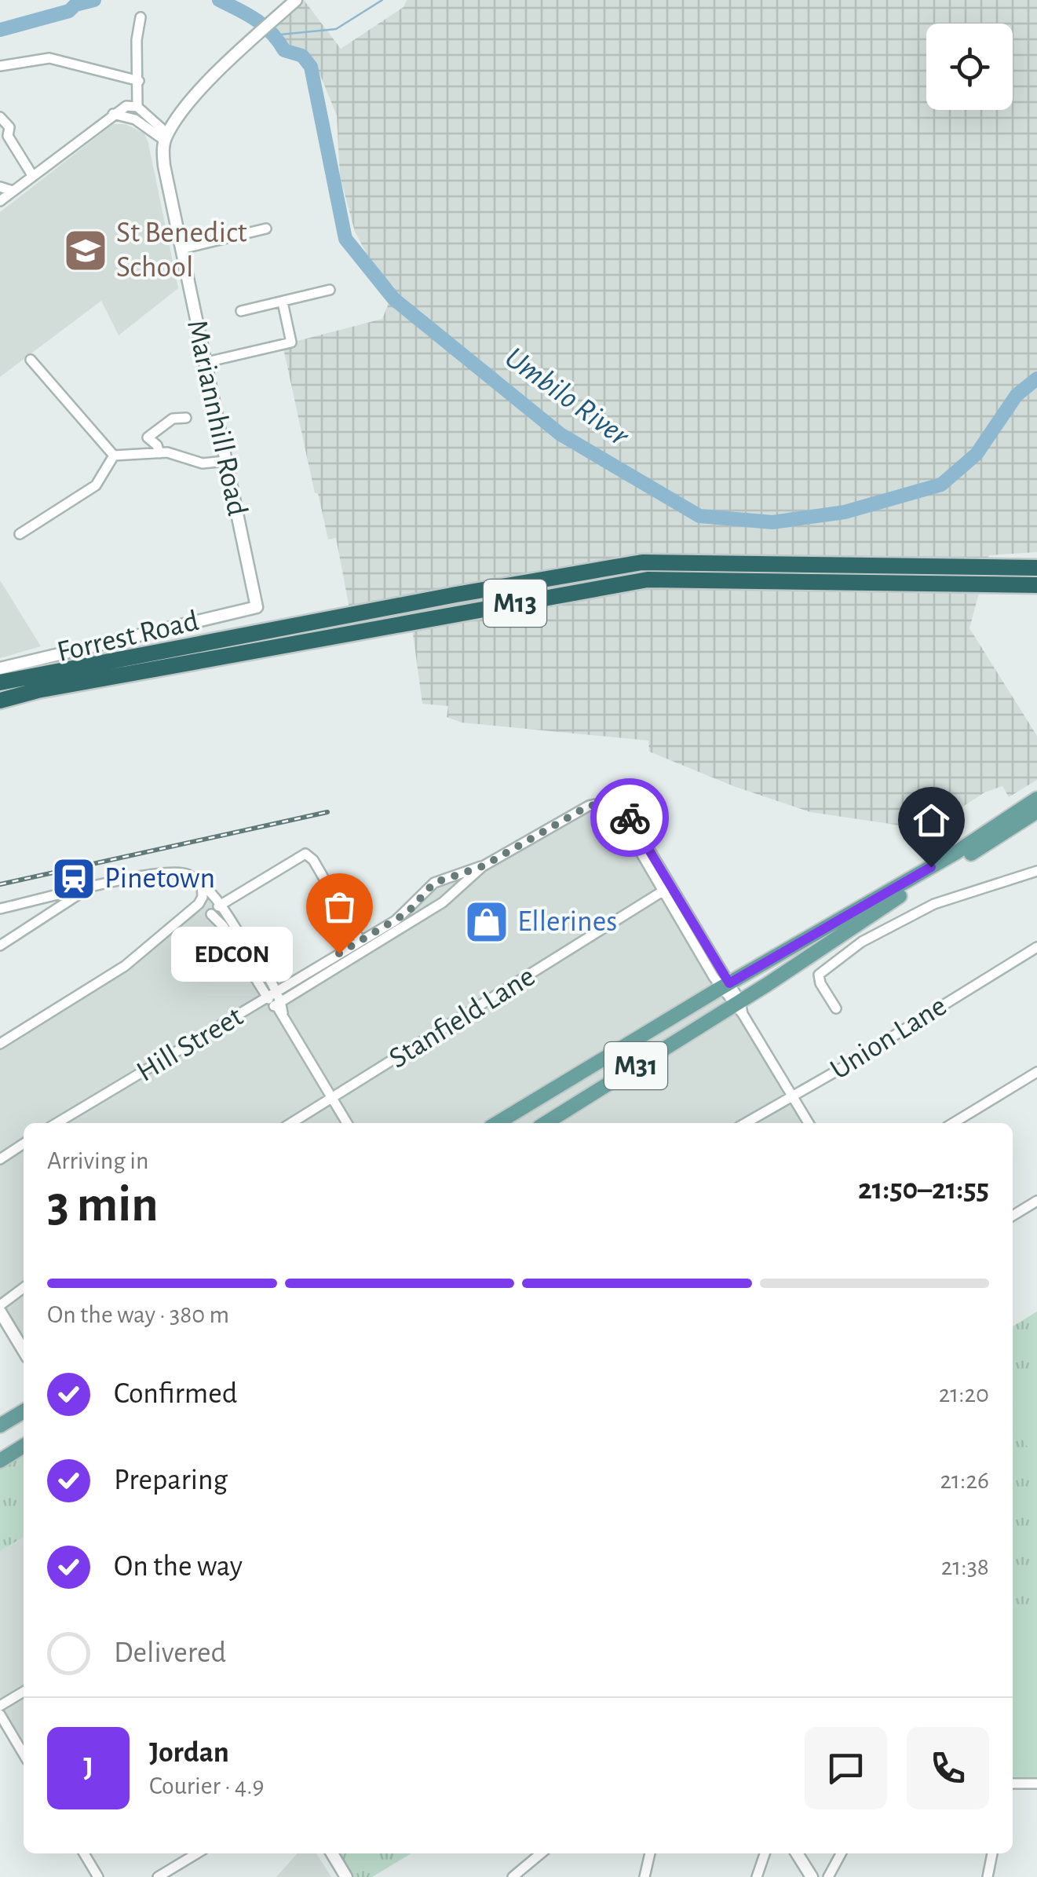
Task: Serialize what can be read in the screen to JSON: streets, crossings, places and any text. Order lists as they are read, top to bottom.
{
  "streets": {
    "highway": ["M13"],
    "main road": ["M31"],
    "street": [
      "Mariannhill Road",
      "Forrest Road",
      "Stanfield Lane",
      "Union Lane",
      "Hill Street"
    ]
  },
  "crossings": [
    ["Mariannhill Road", "Forrest Road"],
    ["Stanfield Lane", "Hill Street"]
  ],
  "water": ["Umbilo River"],
  "places": {
    "school or university": ["St Benedict School"],
    "station": ["Pinetown"],
    "shop": ["Ellerines"],
    "other": ["EDCON"]
  },
  "page": {
    "bubble": "EDCON",
    "heading": ["3 min", "Arriving in", "21:50–21:55"],
    "panel": ["Jordan", "Courier · 4.9"],
    "bar": "On the way · 380 m",
    "list": [
      ["Confirmed", "21:20"],
      ["Preparing", "21:26"],
      ["On the way", "21:38"],
      "Delivered"
    ],
    "round": "J"
  }
}
